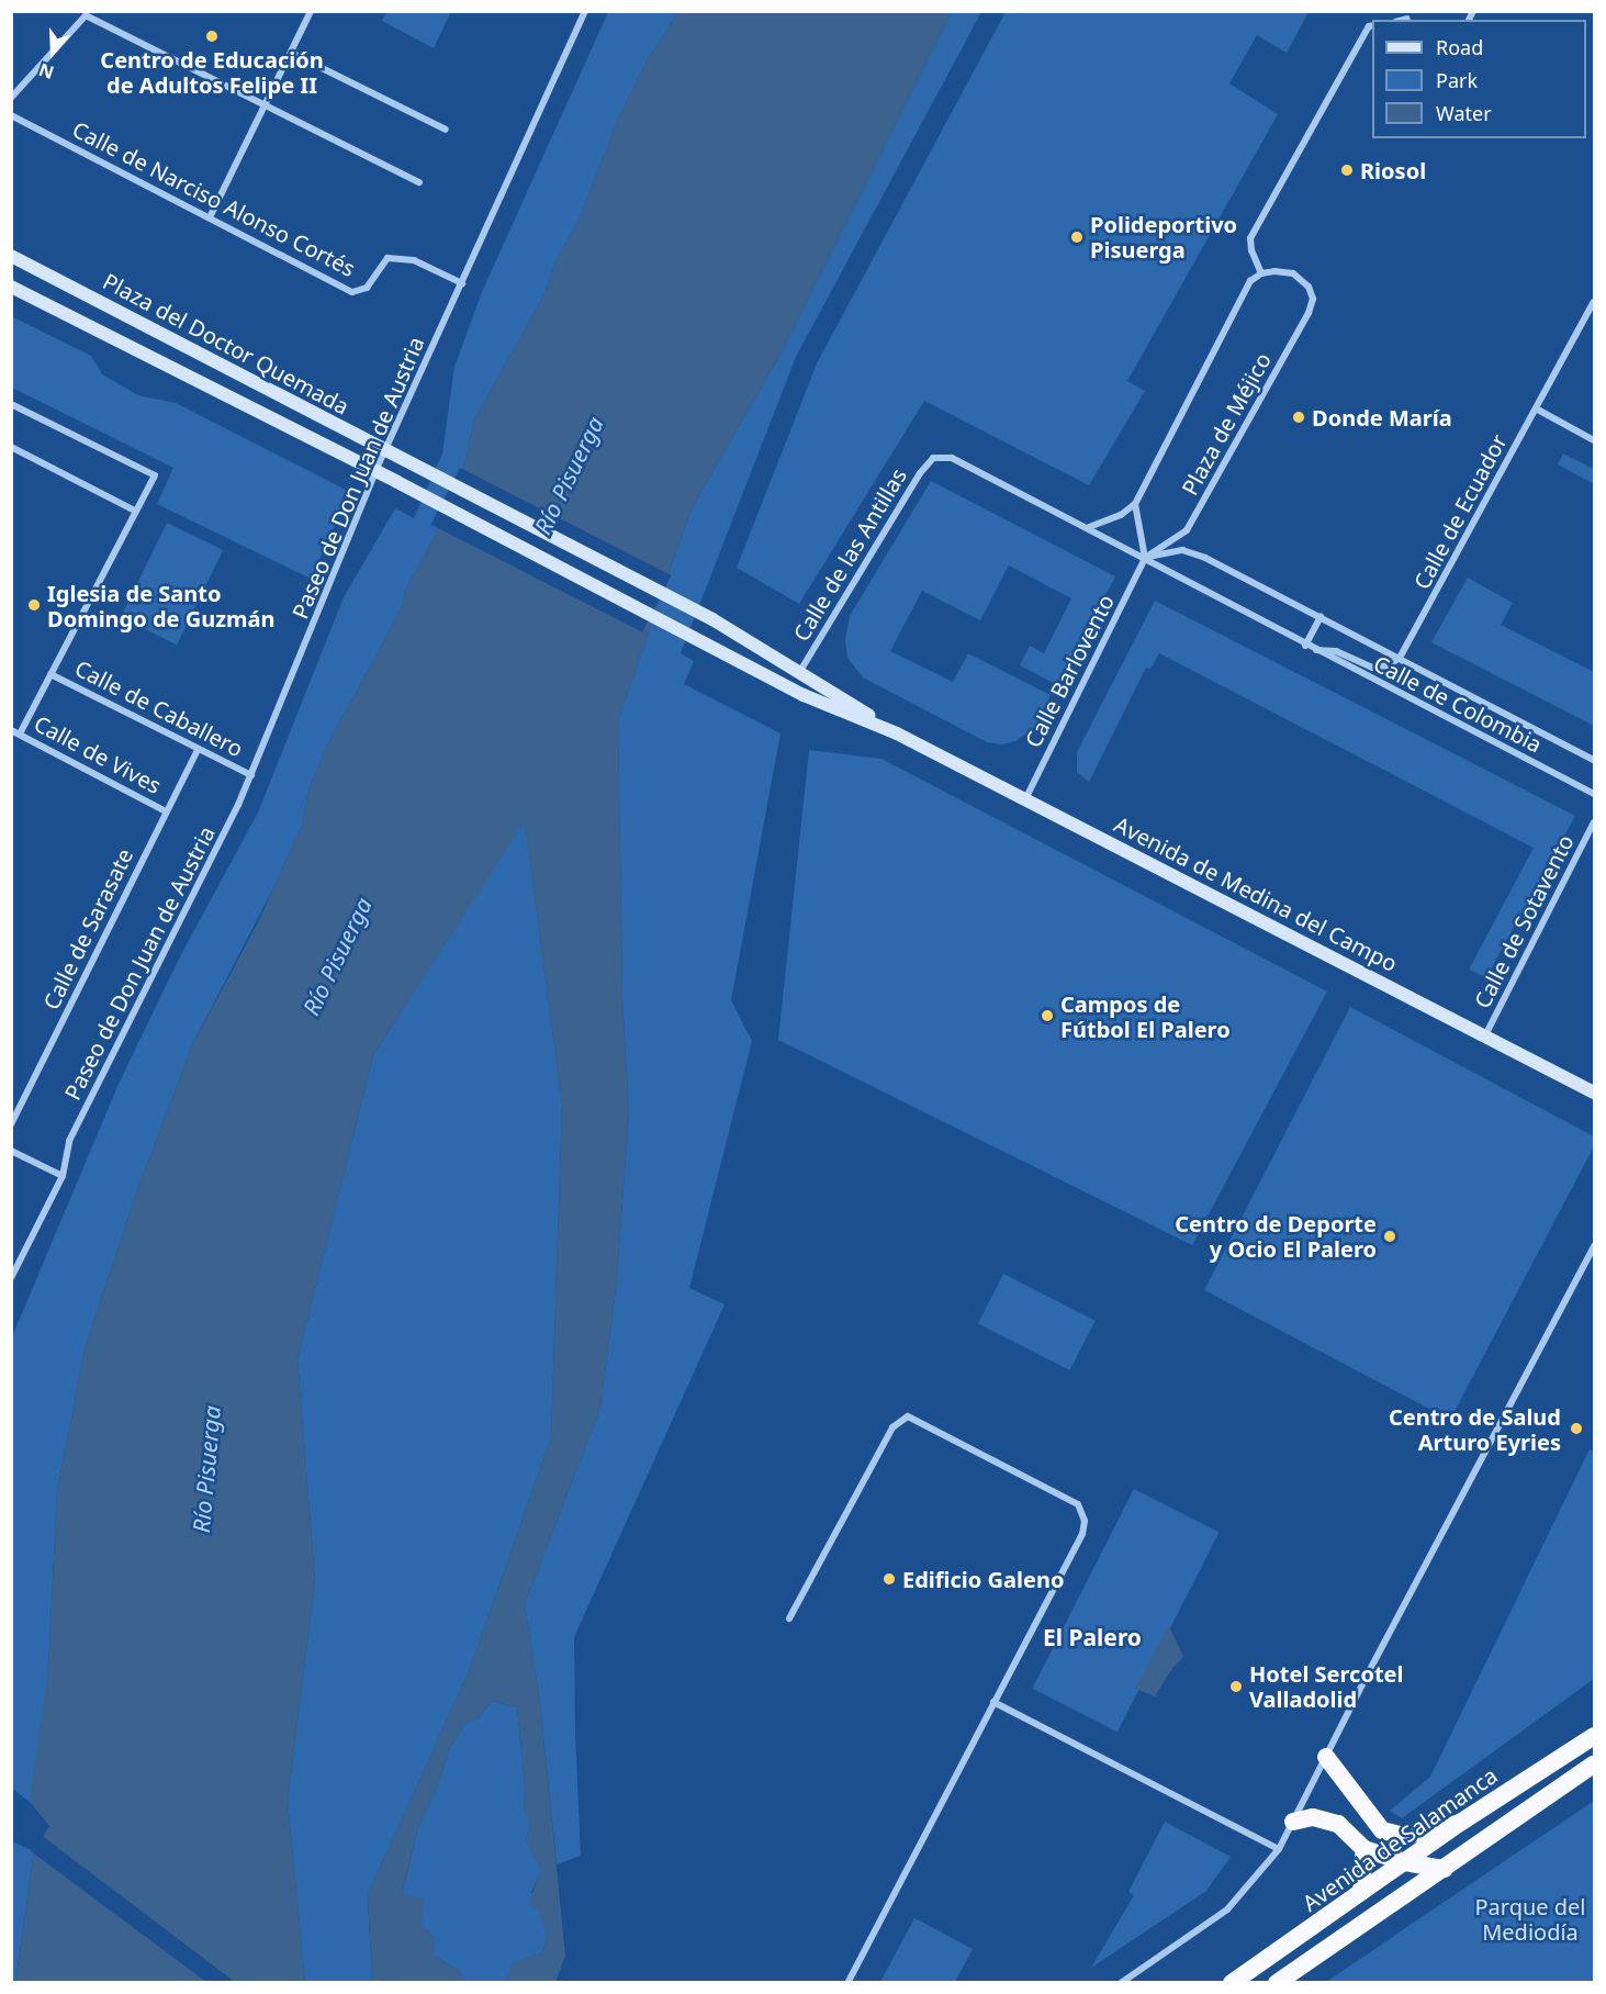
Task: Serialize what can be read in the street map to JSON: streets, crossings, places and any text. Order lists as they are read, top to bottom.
{
  "streets": {
    "highway": ["Avenida de Salamanca"],
    "main road": ["Plaza del Doctor Quemada", "Avenida de Medina del Campo"],
    "street": [
      "Calle de Narciso Alonso Cortés",
      "Plaza de Méjico",
      "Paseo de Don Juan de Austria",
      "Calle de Ecuador",
      "Calle de las Antillas",
      "Calle Barlovento",
      "Calle de Colombia",
      "Calle de Caballero",
      "Calle de Vives",
      "Calle de Sotavento",
      "Calle de Sarasate"
    ]
  },
  "crossings": [
    ["Calle de Narciso Alonso Cortés", "Paseo de Don Juan de Austria"],
    ["Plaza del Doctor Quemada", "Paseo de Don Juan de Austria"],
    ["Plaza del Doctor Quemada", "Avenida de Medina del Campo"],
    ["Plaza de Méjico", "Calle Barlovento"],
    ["Plaza de Méjico", "Calle de Colombia"],
    ["Paseo de Don Juan de Austria", "Calle de Caballero"],
    ["Calle de Ecuador", "Calle de Colombia"],
    ["Calle de las Antillas", "Calle de Colombia"],
    ["Calle de las Antillas", "Avenida de Medina del Campo"],
    ["Calle Barlovento", "Calle de Colombia"],
    ["Calle Barlovento", "Avenida de Medina del Campo"],
    ["Calle de Caballero", "Calle de Vives"],
    ["Calle de Caballero", "Calle de Sarasate"],
    ["Calle de Vives", "Calle de Sarasate"],
    ["Avenida de Medina del Campo", "Calle de Sotavento"]
  ],
  "districts": ["El Palero"],
  "water": ["Río Pisuerga"],
  "parks": ["Parque del Mediodía"],
  "places": [
    "Centro de Educación de Adultos Felipe II",
    "Riosol",
    "Polideportivo Pisuerga",
    "Donde María",
    "Iglesia de Santo Domingo de Guzmán",
    "Campos de Fútbol El Palero",
    "Centro de Deporte y Ocio El Palero",
    "Centro de Salud Arturo Eyries",
    "Edificio Galeno",
    "Hotel Sercotel Valladolid"
  ],
  "legend": ["Road", "Park", "Water"],
  "north": "bottom"
}
